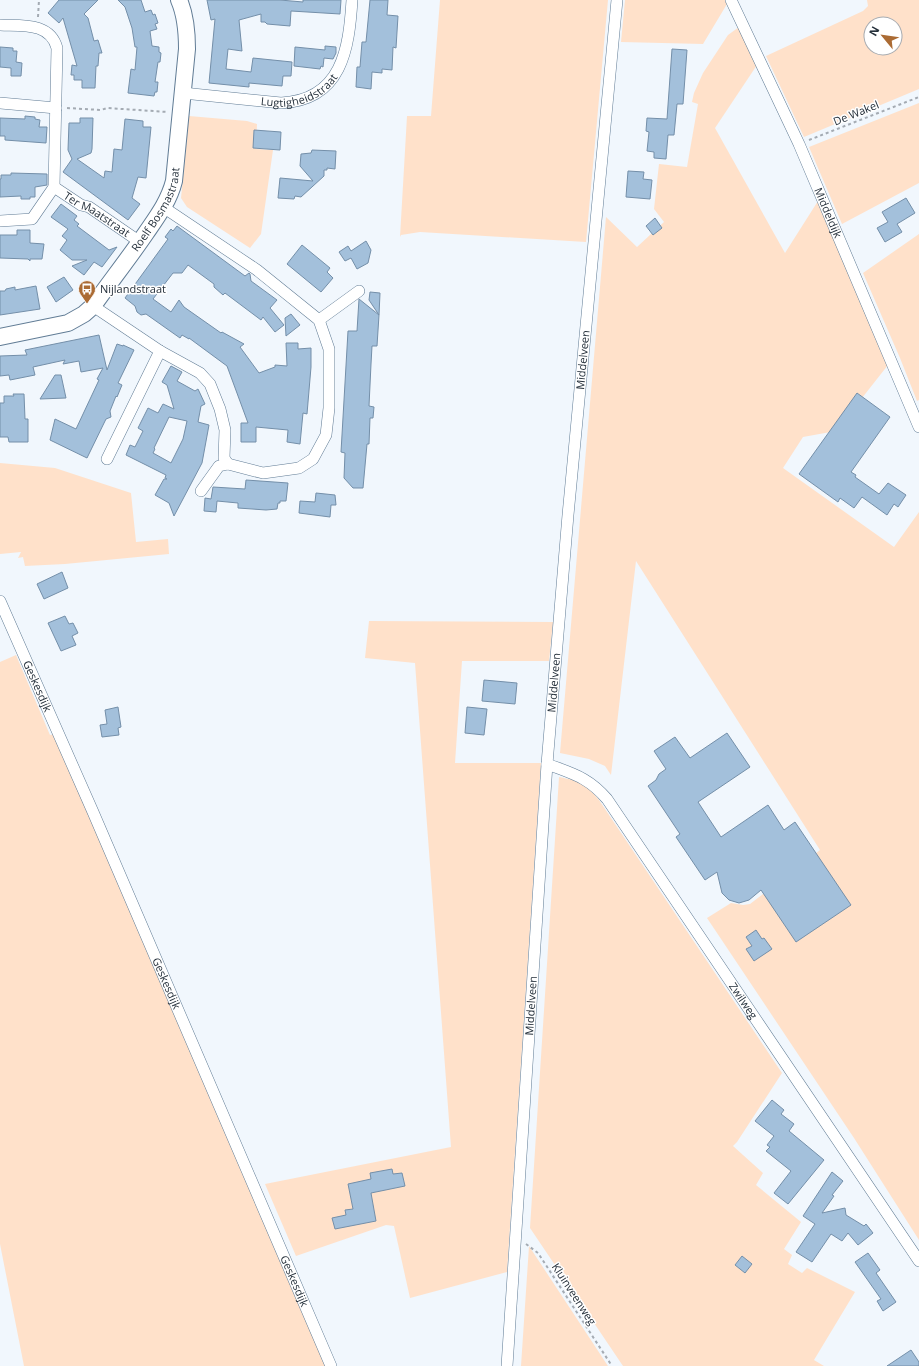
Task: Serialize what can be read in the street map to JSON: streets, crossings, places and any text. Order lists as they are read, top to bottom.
{
  "streets": {
    "street": [
      "Lugtigheidstraat",
      "Roelf Bosmastraat",
      "Middeldijk",
      "Ter Maatstraat",
      "Middelveen",
      "Geskesdijk",
      "Zwilweg"
    ],
    "path": ["De Wakel", "Kluinveenweg"]
  },
  "crossings": [
    ["Lugtigheidstraat", "Roelf Bosmastraat"],
    ["De Wakel", "Middeldijk"],
    ["Roelf Bosmastraat", "Ter Maatstraat"],
    ["Middelveen", "Zwilweg"],
    ["Middelveen", "Kluinveenweg"]
  ],
  "places": {
    "bus stop": ["Nijlandstraat"]
  },
  "north": "top left"
}
